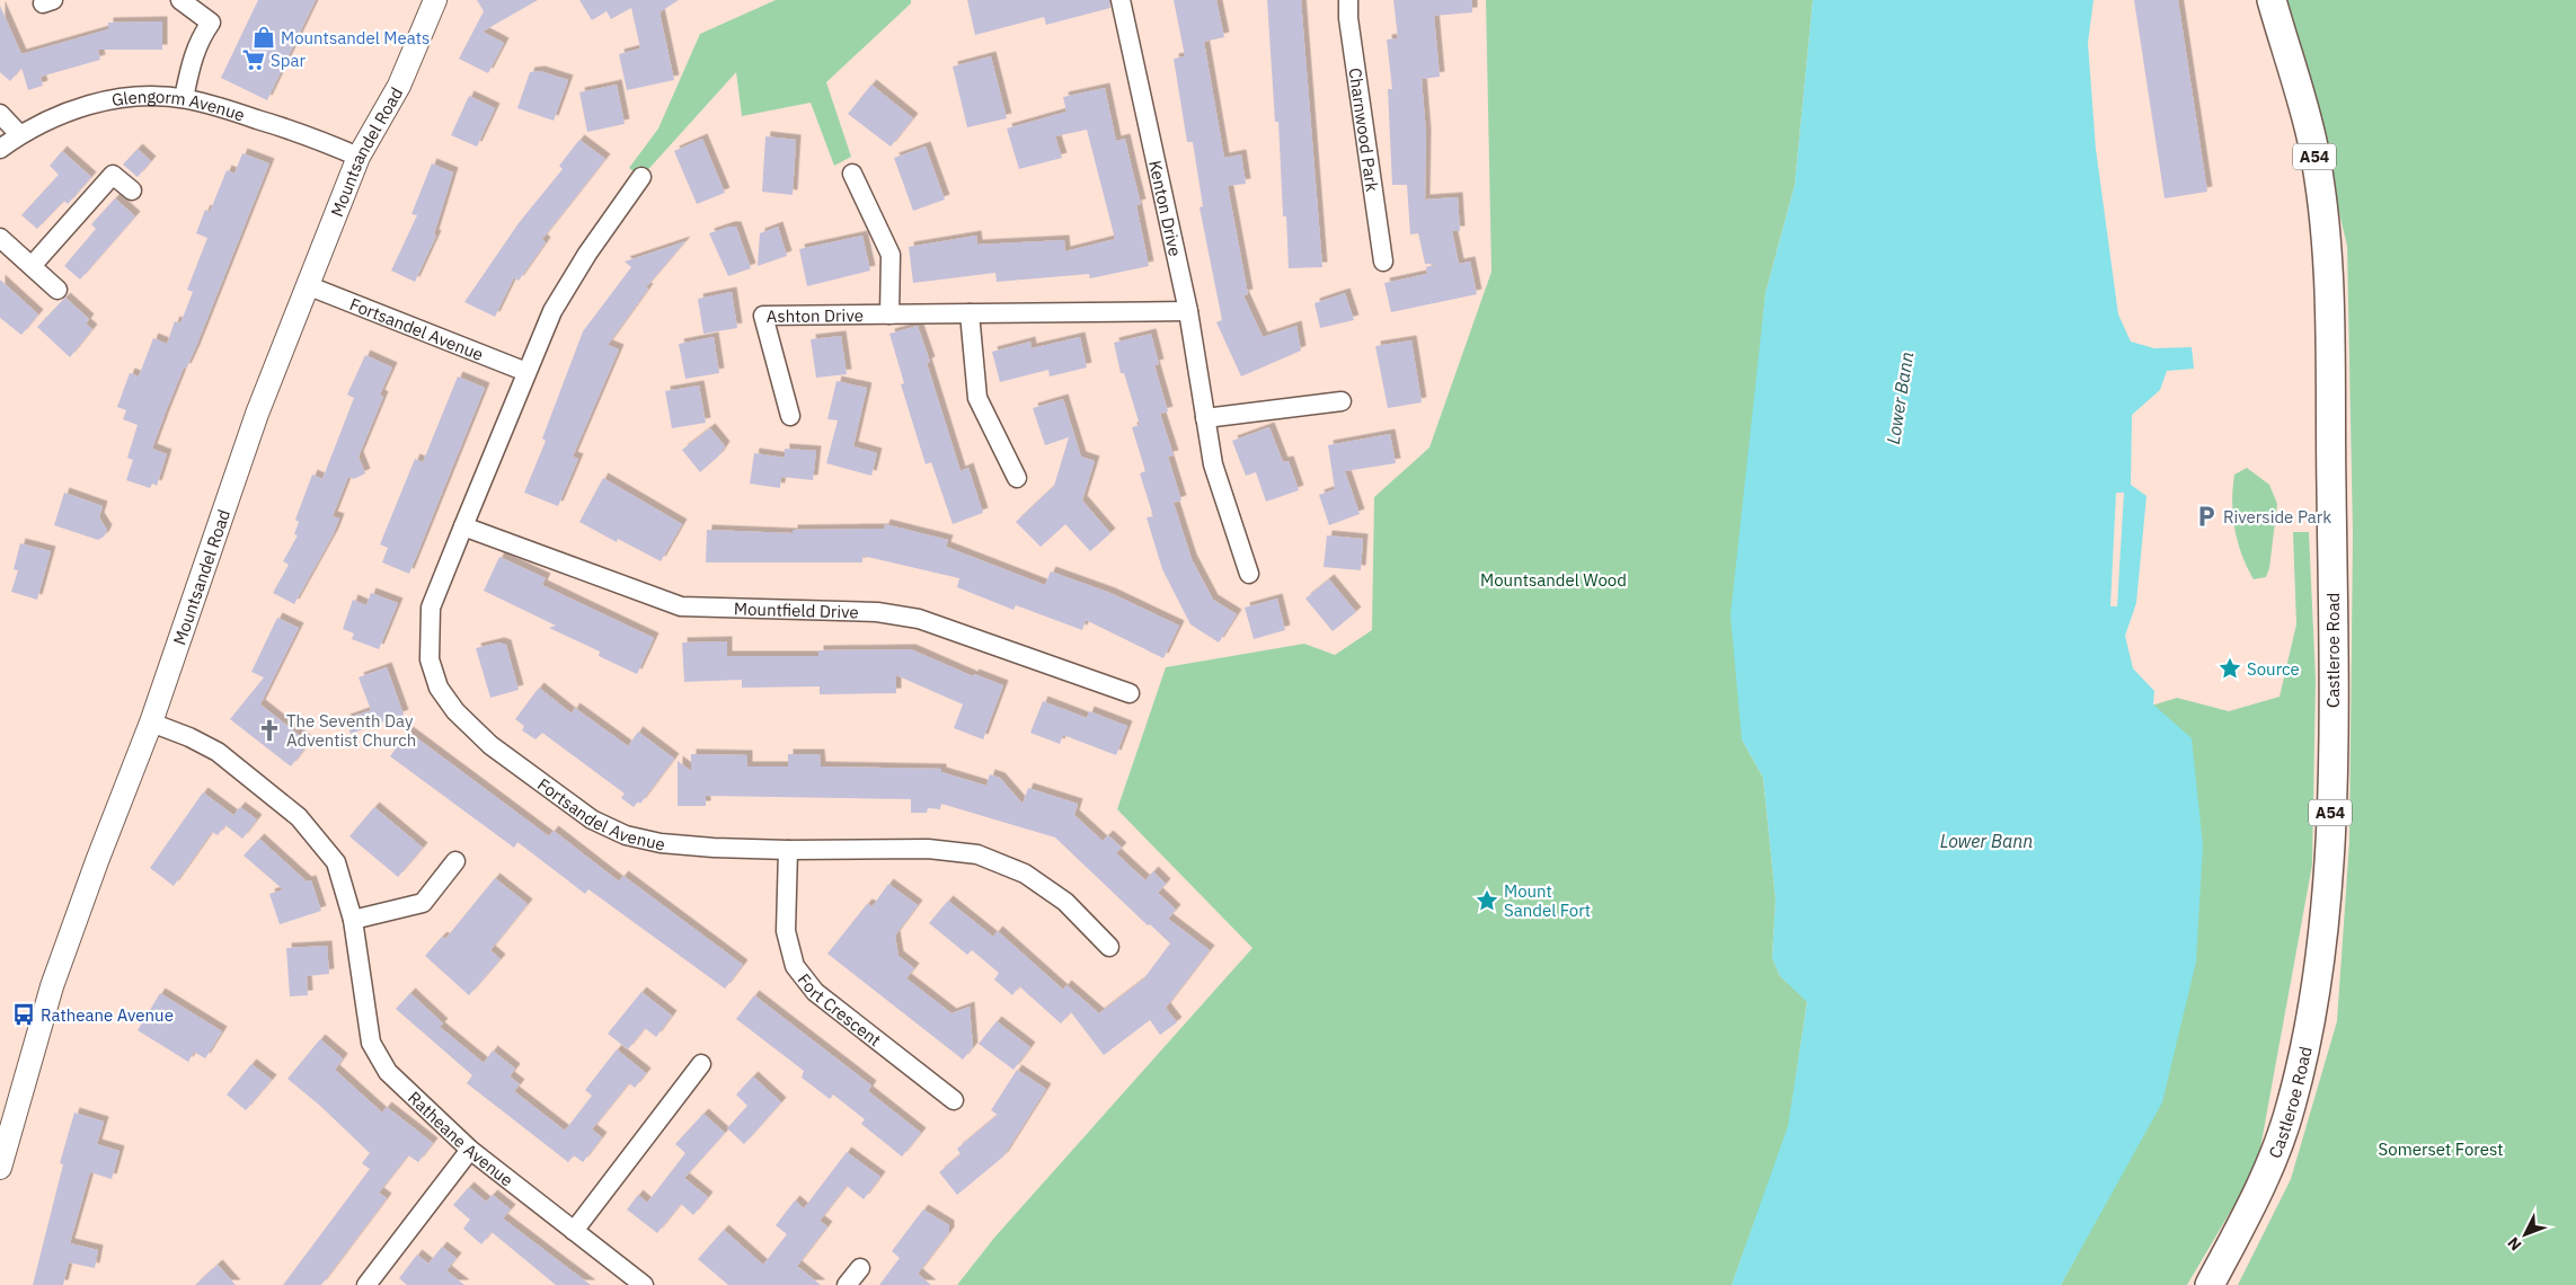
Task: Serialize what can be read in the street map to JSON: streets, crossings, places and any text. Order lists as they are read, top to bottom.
{
  "streets": {
    "main road": ["A54", "Castleroe Road"],
    "street": [
      "Glengorm Avenue",
      "Charnwood Park",
      "Mountsandel Road",
      "Kenton Drive",
      "Ashton Drive",
      "Fortsandel Avenue",
      "Mountfield Drive",
      "Fort Crescent",
      "Ratheane Avenue"
    ]
  },
  "crossings": [
    ["Glengorm Avenue", "Mountsandel Road"],
    ["Mountsandel Road", "Fortsandel Avenue"],
    ["Mountsandel Road", "Ratheane Avenue"],
    ["Kenton Drive", "Ashton Drive"],
    ["Fortsandel Avenue", "Mountfield Drive"],
    ["Fortsandel Avenue", "Fort Crescent"]
  ],
  "water": ["Lower Bann"],
  "parks": ["Mountsandel Wood", "Somerset Forest"],
  "places": {
    "shop": ["Mountsandel Meats"],
    "supermarket": ["Spar"],
    "parking": ["Riverside Park"],
    "place": ["Source", "Mount Sandel Fort"],
    "church": ["The Seventh Day Adventist Church"],
    "bus stop": ["Ratheane Avenue"]
  },
  "north": "bottom left"
}
